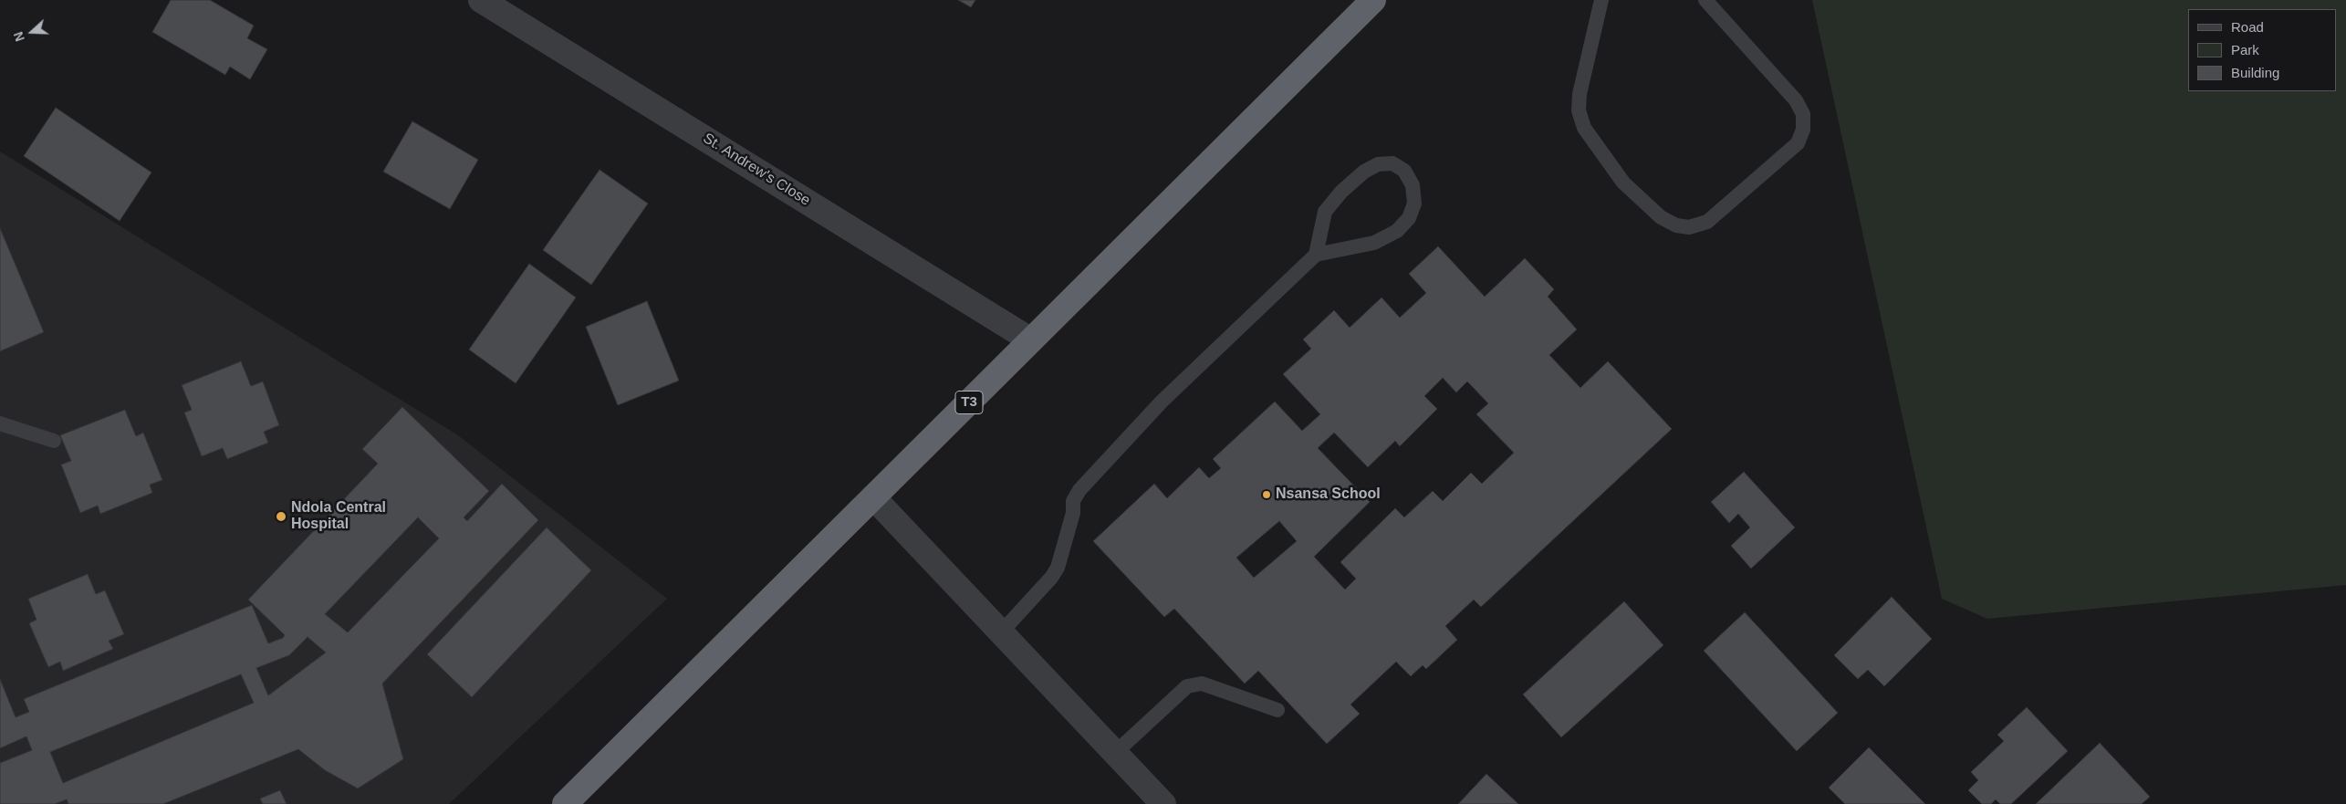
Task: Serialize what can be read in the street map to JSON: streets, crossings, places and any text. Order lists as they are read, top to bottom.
{
  "streets": {
    "highway": ["T3"],
    "street": ["St. Andrew's Close"]
  },
  "crossings": [
    ["St. Andrew's Close", "T3"]
  ],
  "places": ["Nsansa School", "Ndola Central Hospital"],
  "legend": ["Road", "Park", "Building"],
  "north": "left"
}
